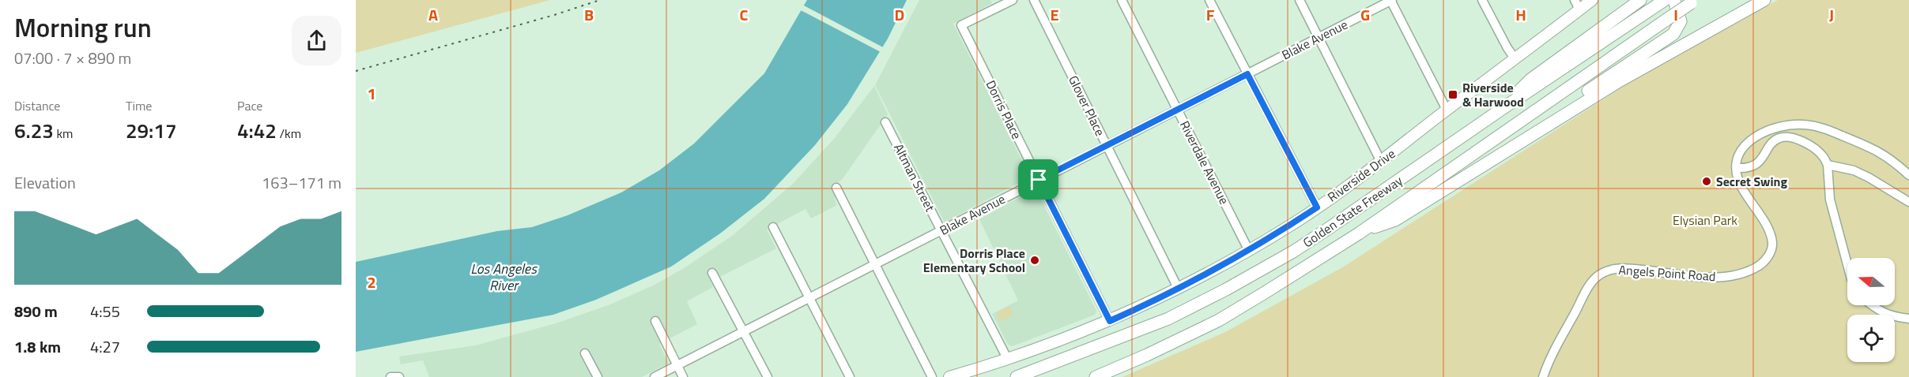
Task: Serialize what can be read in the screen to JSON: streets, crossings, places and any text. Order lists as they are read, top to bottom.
{
  "streets": {
    "highway": ["Golden State Freeway"],
    "main road": ["Riverside Drive"],
    "street": [
      "Blake Avenue",
      "Glover Place",
      "Dorris Place",
      "Riverdale Avenue",
      "Altman Street",
      "Angels Point Road"
    ]
  },
  "crossings": [
    ["Blake Avenue", "Glover Place"],
    ["Blake Avenue", "Dorris Place"],
    ["Blake Avenue", "Riverdale Avenue"],
    ["Blake Avenue", "Altman Street"],
    ["Glover Place", "Riverside Drive"],
    ["Dorris Place", "Riverside Drive"],
    ["Riverdale Avenue", "Riverside Drive"],
    ["Riverside Drive", "Altman Street"]
  ],
  "water": ["Los Angeles River"],
  "parks": ["Elysian Park"],
  "places": {
    "transit": ["Riverside & Harwood"],
    "other": ["Secret Swing", "Dorris Place Elementary School"]
  },
  "north": "left",
  "page": {
    "heading": ["Morning run", "07:00 · 7 × 890 m"],
    "stats": [
      ["Distance", "6.23 km"],
      ["Time", "29:17"],
      ["Pace", "4:42 /km"]
    ],
    "chart": ["Elevation", "163–171 m"],
    "list": [
      {
        "name": "890 m",
        "note": "4:55"
      },
      {
        "name": "1.8 km",
        "note": "4:27"
      }
    ]
  },
  "grid": {
    "columns": [
      "A",
      "B",
      "C",
      "D",
      "E",
      "F",
      "G",
      "H",
      "I",
      "J"
    ],
    "rows": ["1", "2"]
  }
}
